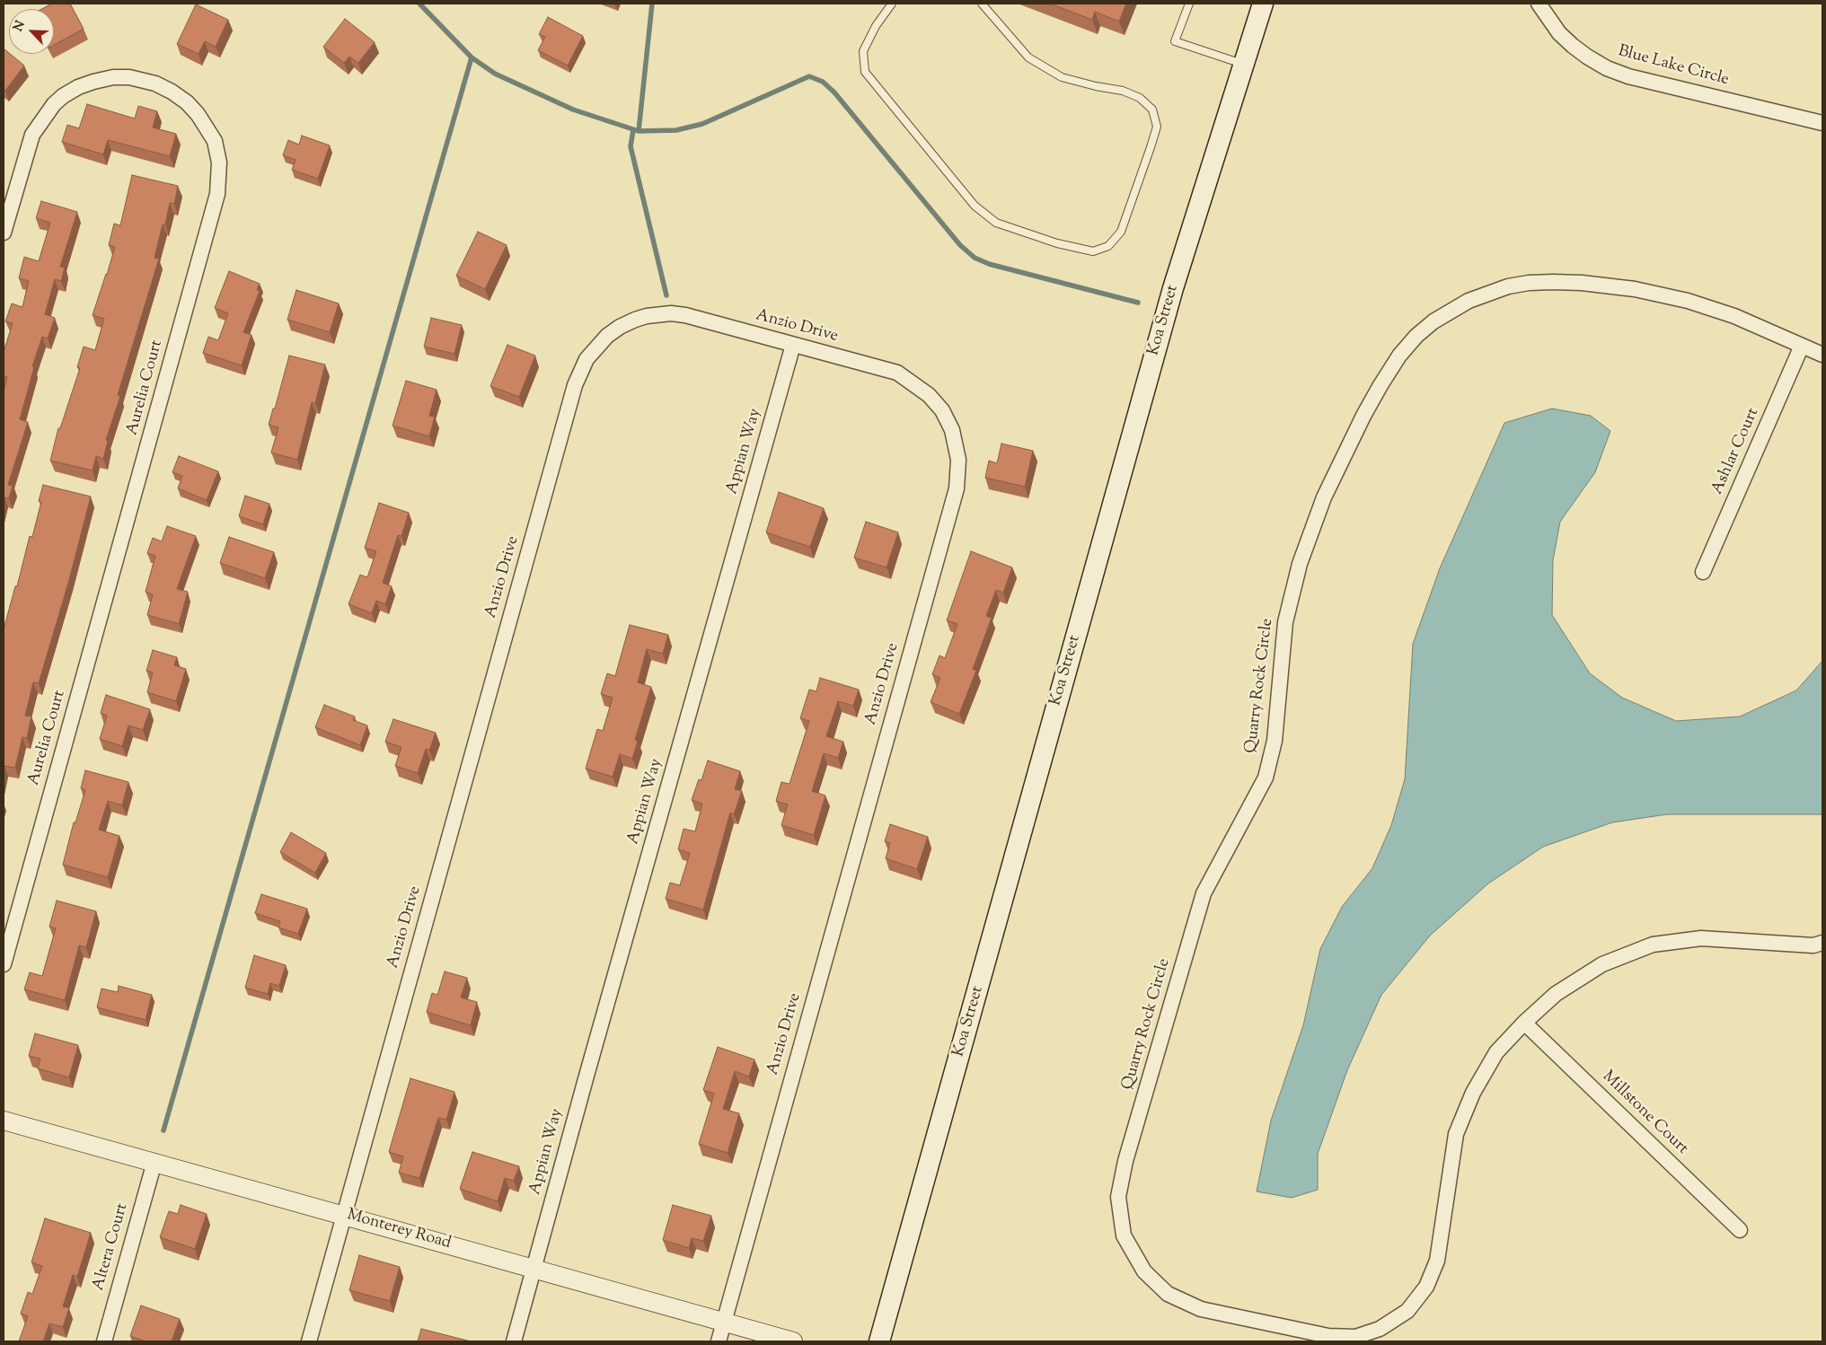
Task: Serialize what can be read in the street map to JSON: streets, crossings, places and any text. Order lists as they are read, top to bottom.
{
  "streets": {
    "main road": ["Koa Street"],
    "street": [
      "Blue Lake Circle",
      "Anzio Drive",
      "Aurelia Court",
      "Appian Way",
      "Ashlar Court",
      "Quarry Rock Circle",
      "Millstone Court",
      "Monterey Road",
      "Altera Court"
    ]
  },
  "crossings": [
    ["Anzio Drive", "Appian Way"],
    ["Anzio Drive", "Monterey Road"],
    ["Appian Way", "Monterey Road"],
    ["Ashlar Court", "Quarry Rock Circle"],
    ["Quarry Rock Circle", "Millstone Court"],
    ["Monterey Road", "Altera Court"]
  ],
  "north": "top left"
}
